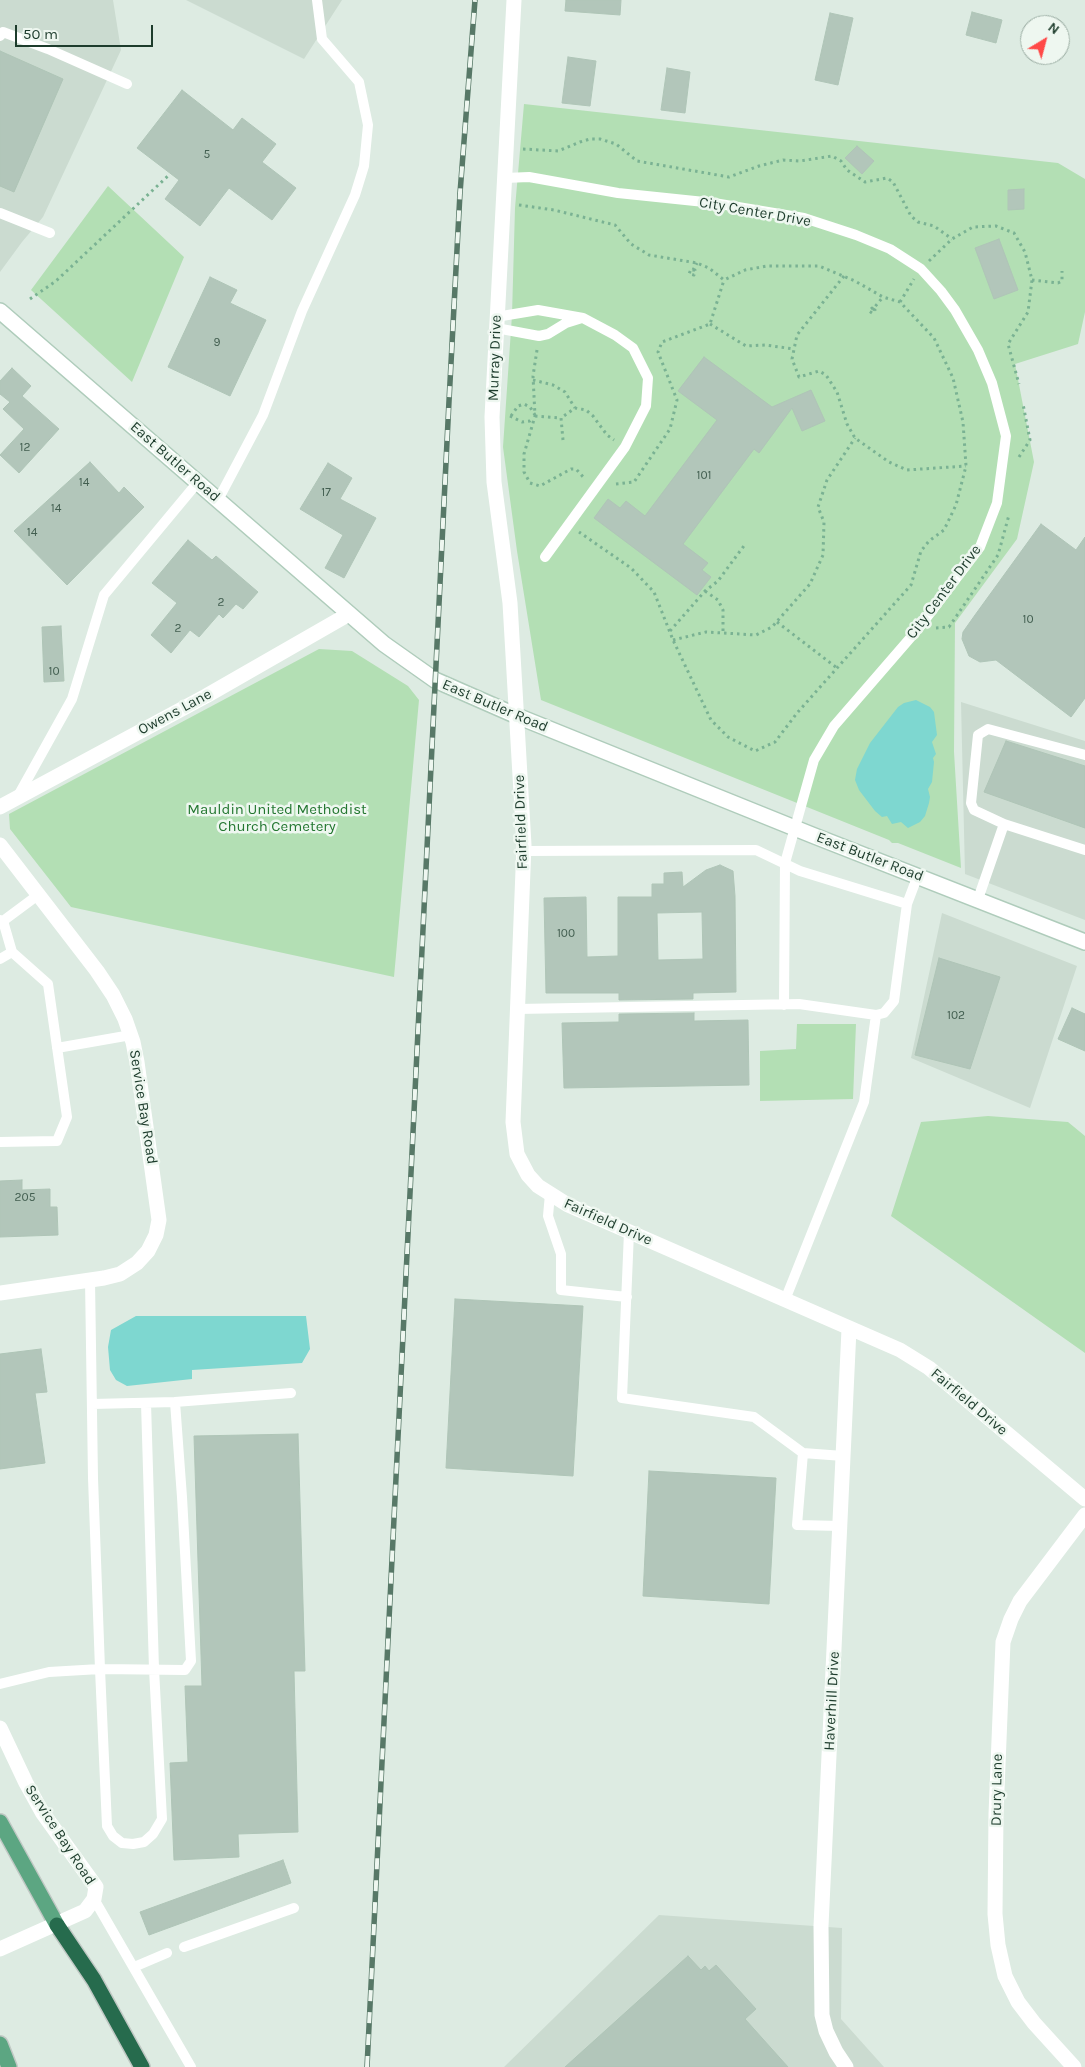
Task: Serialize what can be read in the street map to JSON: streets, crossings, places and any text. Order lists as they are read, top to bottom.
{
  "streets": {
    "street": [
      "Murray Drive",
      "East Butler Road",
      "Owens Lane",
      "Fairfield Drive",
      "Service Bay Road",
      "Haverhill Drive",
      "Drury Lane"
    ],
    "lane": ["City Center Drive"]
  },
  "crossings": [
    ["City Center Drive", "Murray Drive"],
    ["City Center Drive", "East Butler Road"],
    ["Murray Drive", "East Butler Road"],
    ["Murray Drive", "Fairfield Drive"],
    ["East Butler Road", "Owens Lane"],
    ["East Butler Road", "Fairfield Drive"],
    ["Fairfield Drive", "Haverhill Drive"]
  ],
  "parks": ["Mauldin United Methodist Church Cemetery"],
  "house_numbers": [
    "5",
    "9",
    "12",
    "101",
    "14",
    "17",
    "14",
    "14",
    "2",
    "10",
    "2",
    "10",
    "100",
    "102",
    "205"
  ],
  "scale_bar": "50 m",
  "north": "top right"
}
